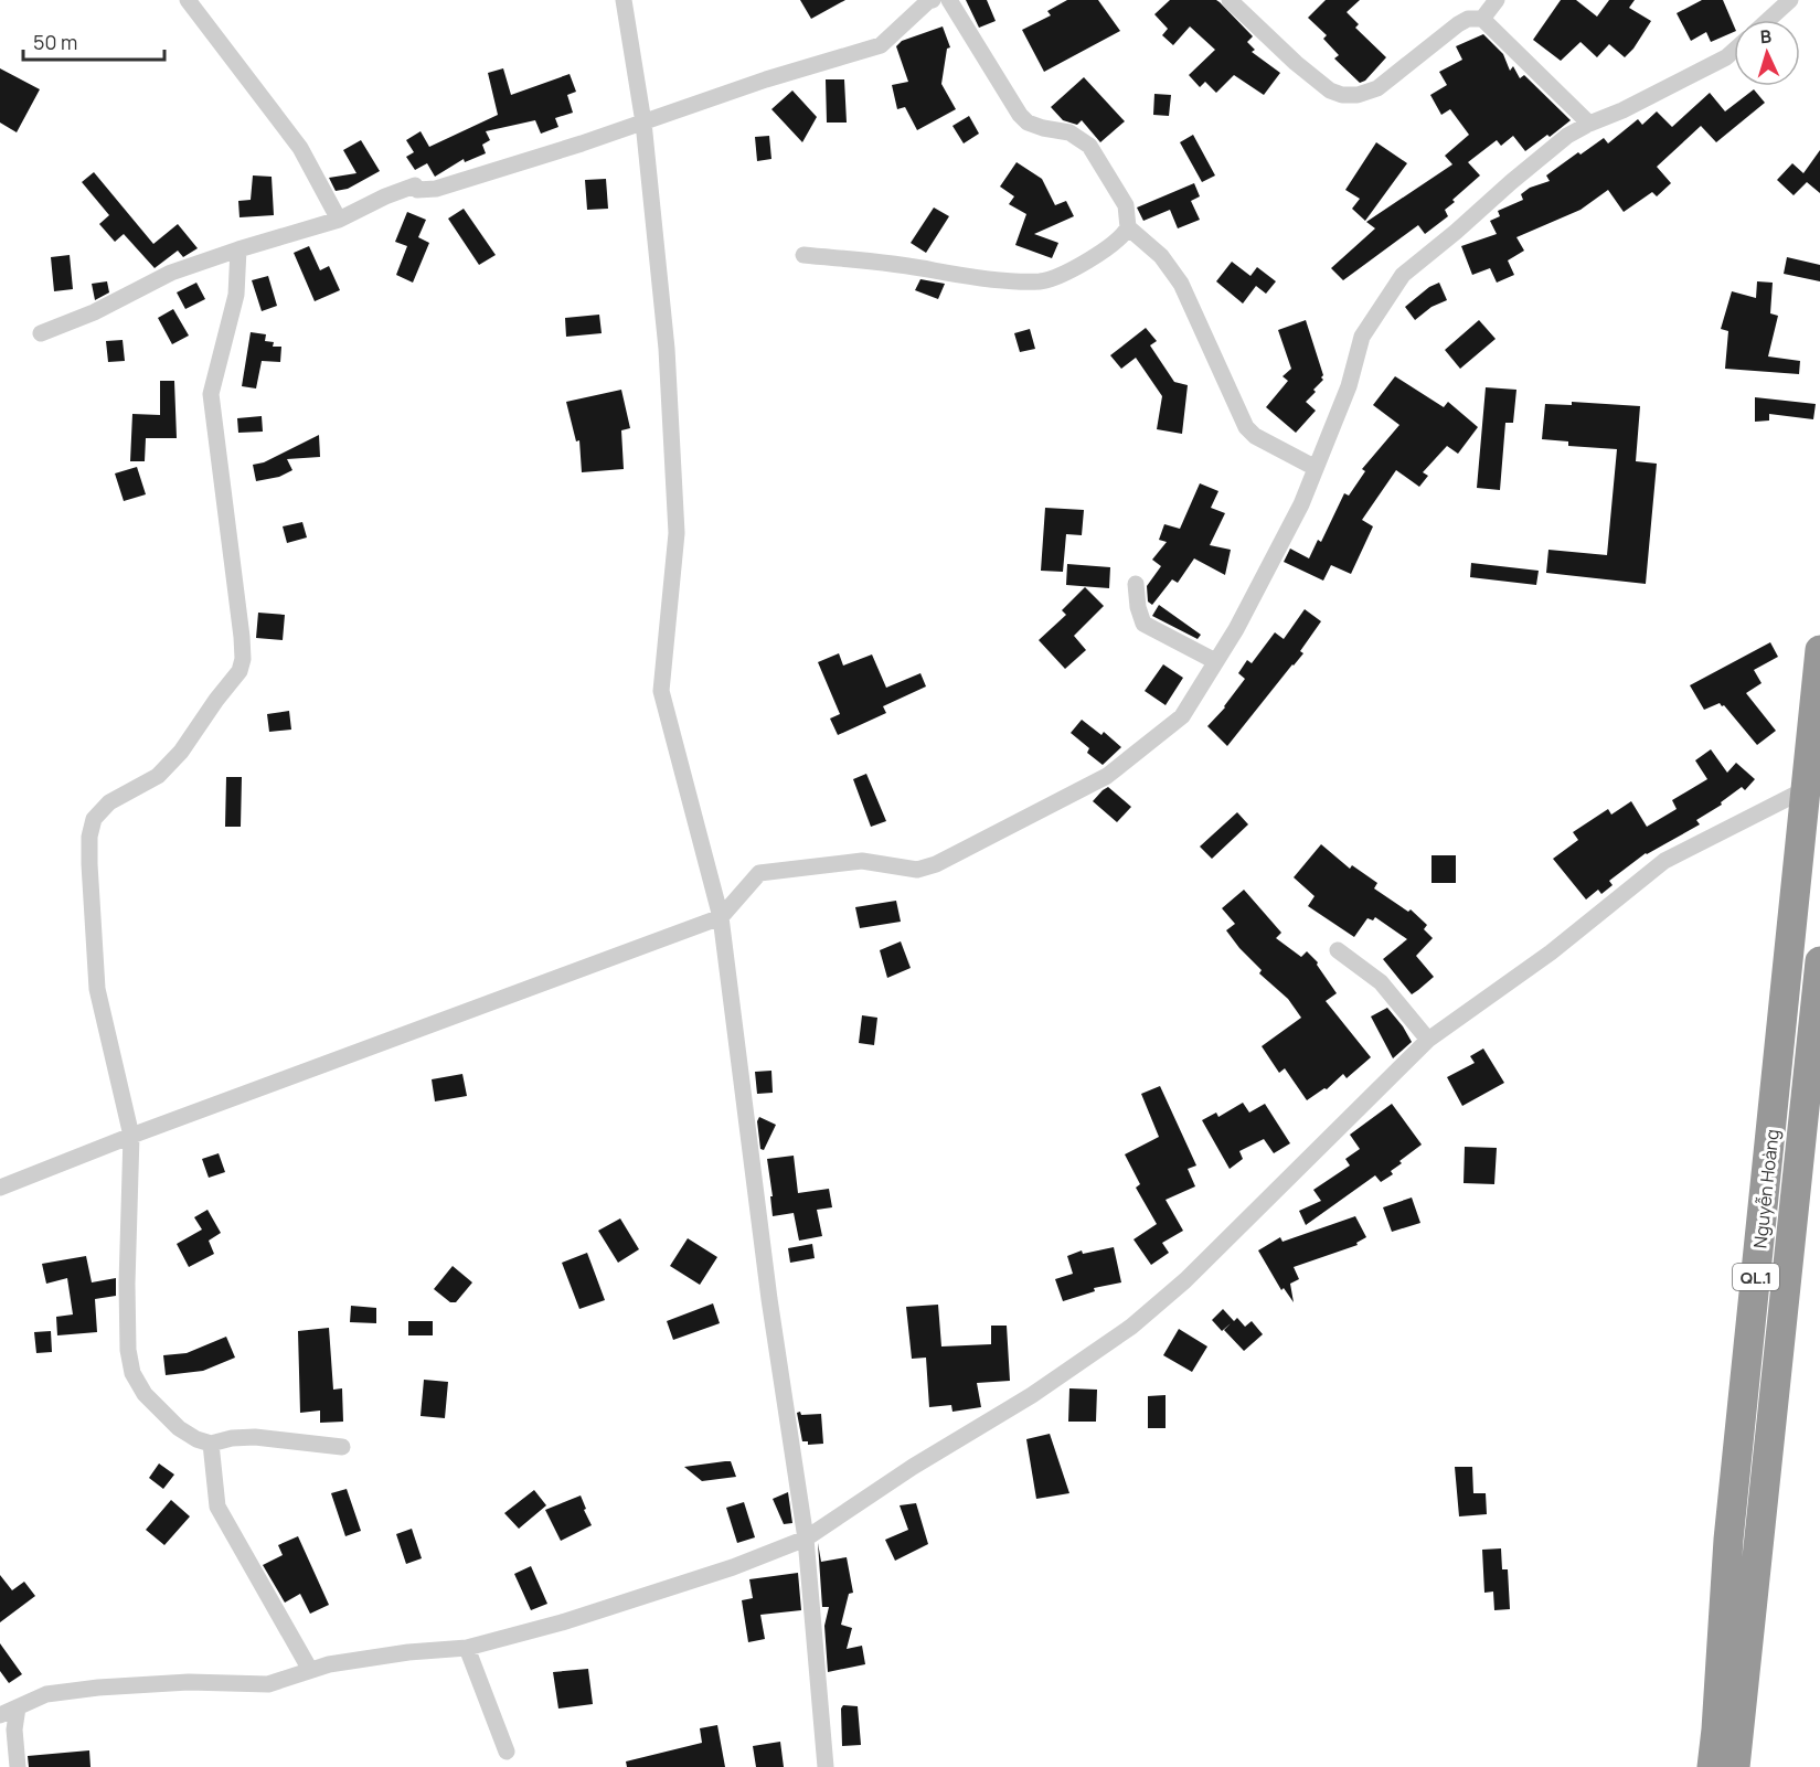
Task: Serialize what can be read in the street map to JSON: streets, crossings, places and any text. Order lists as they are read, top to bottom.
{
  "streets": {
    "highway": ["Nguyễn Hoàng", "QL.1"]
  },
  "scale_bar": "50 m",
  "north": "top"
}
